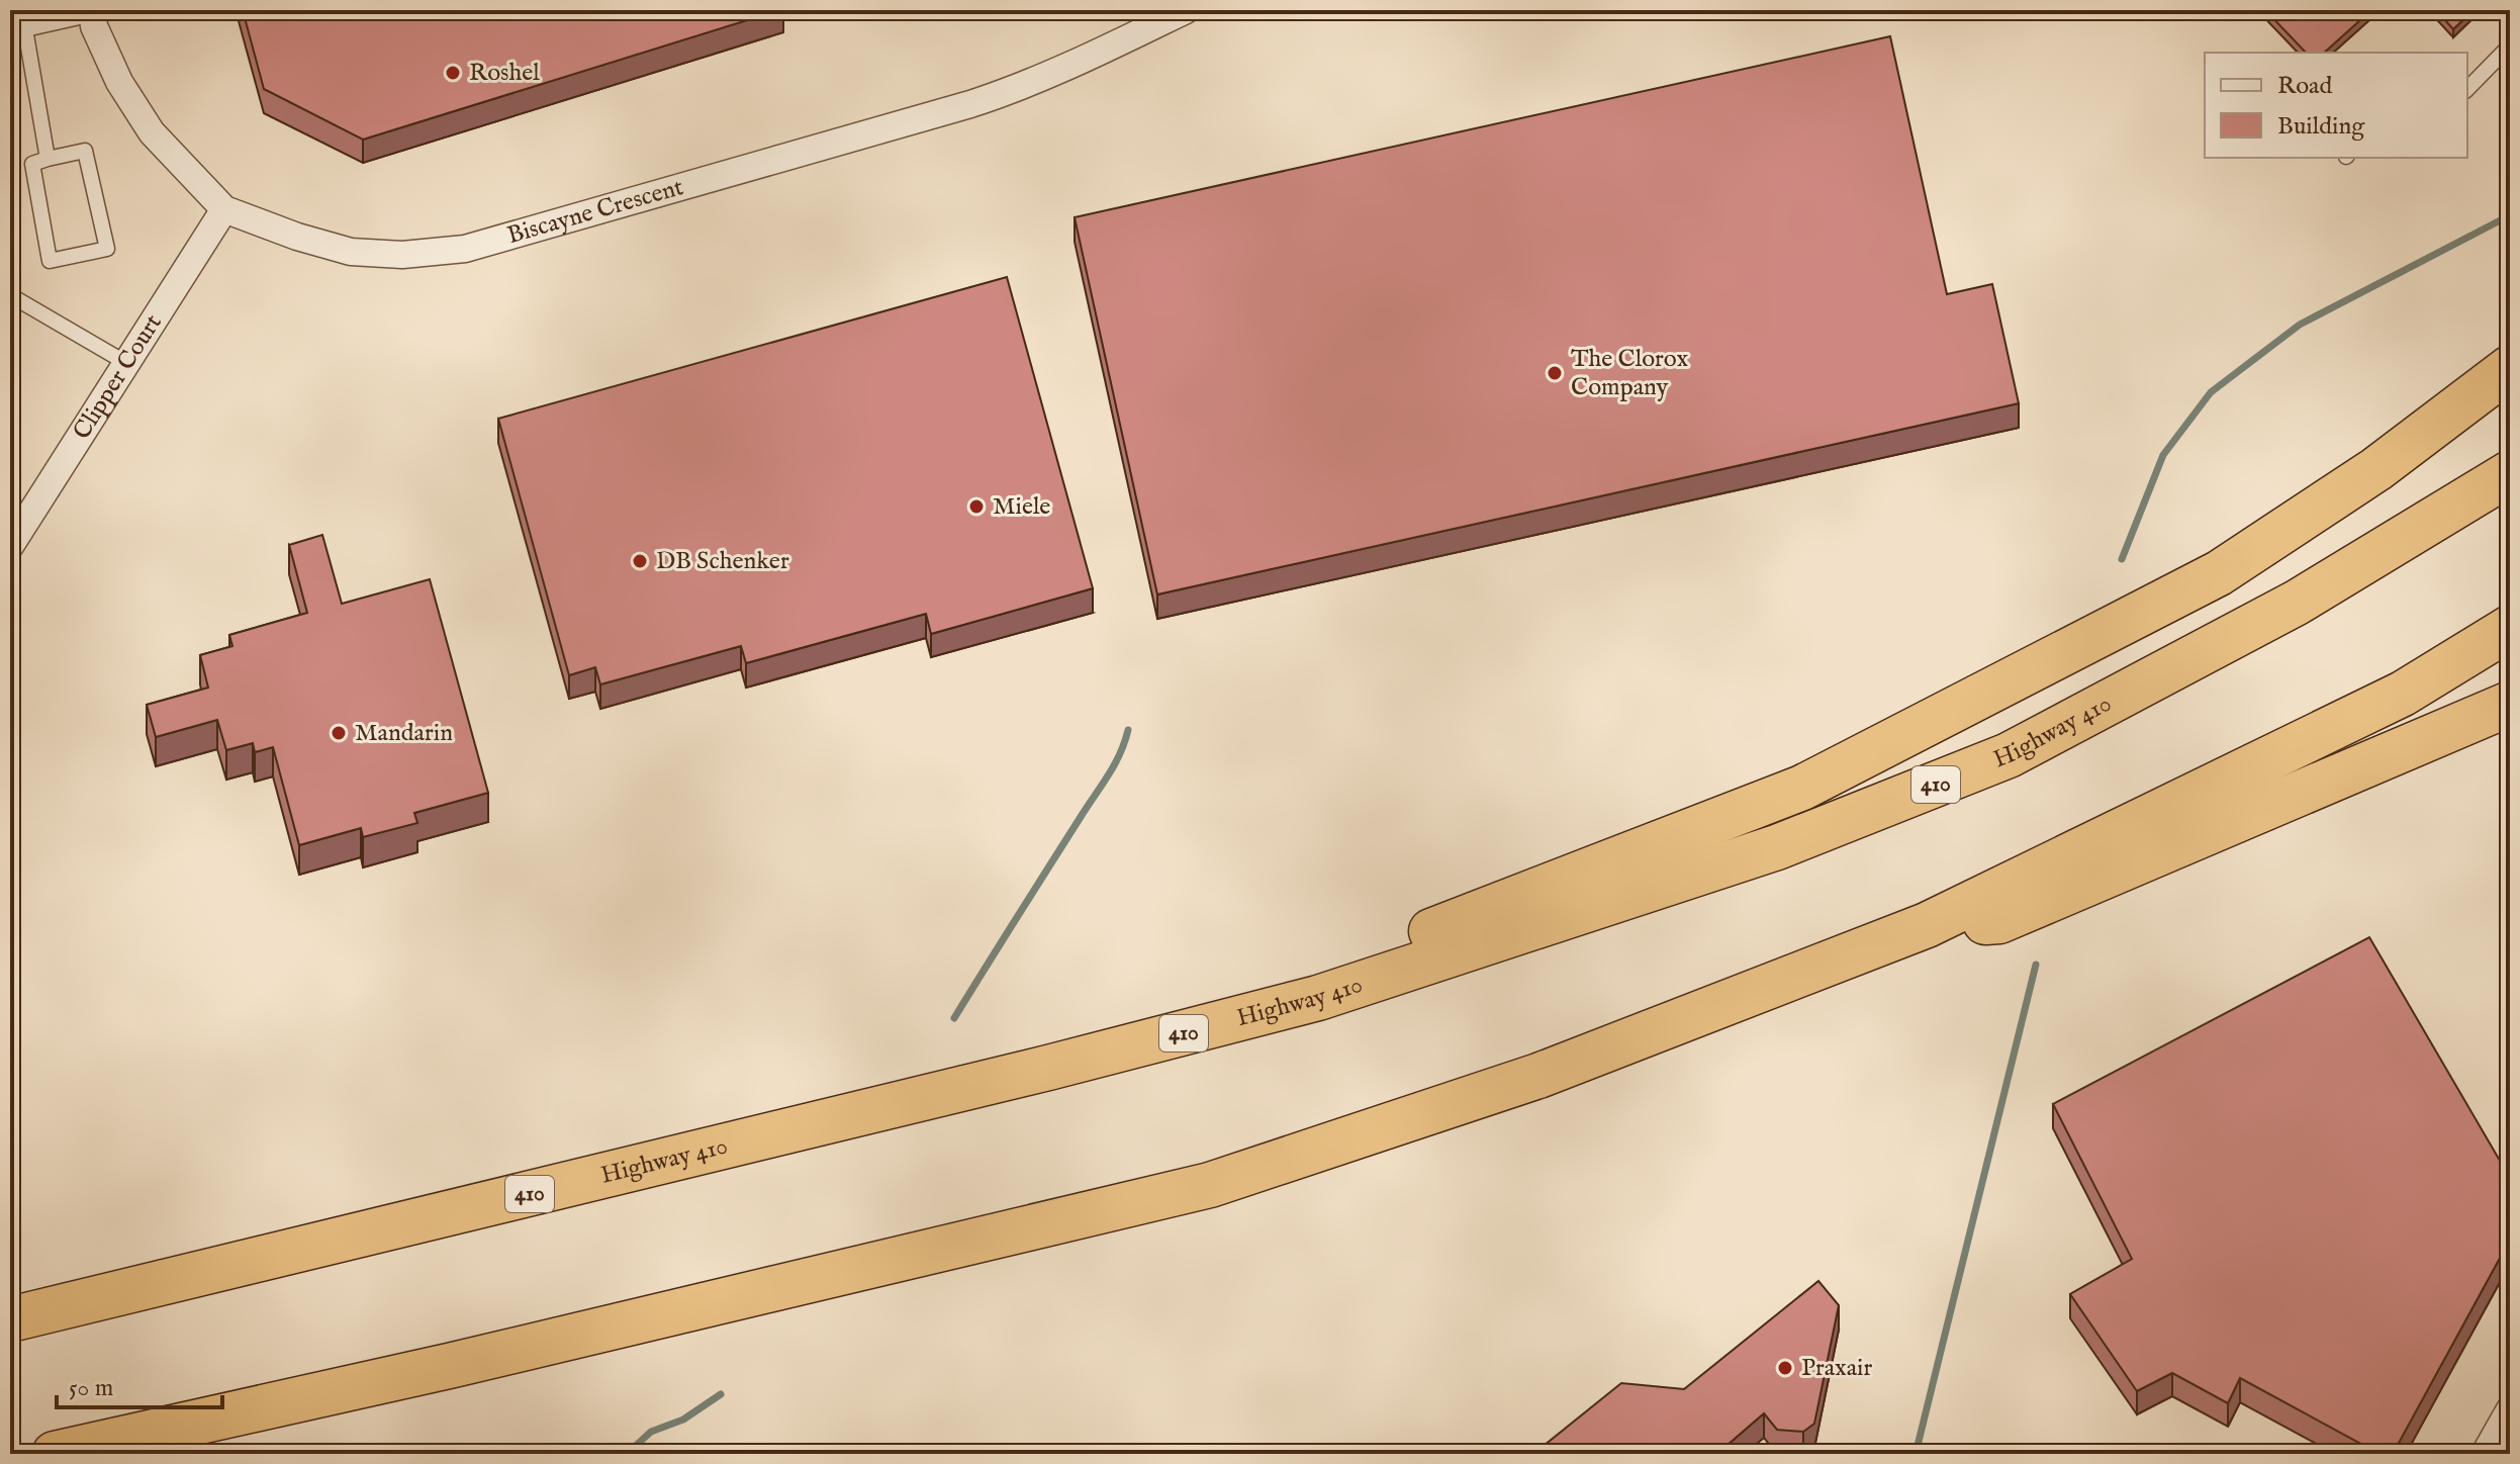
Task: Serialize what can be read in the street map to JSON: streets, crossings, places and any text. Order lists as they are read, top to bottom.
{
  "streets": {
    "highway": ["Highway 410", "410"],
    "street": ["Biscayne Crescent", "Clipper Court"]
  },
  "crossings": [
    ["Biscayne Crescent", "Clipper Court"]
  ],
  "places": [
    "Roshel",
    "The Clorox Company",
    "Miele",
    "DB Schenker",
    "Mandarin",
    "Praxair"
  ],
  "legend": ["Road", "Building"],
  "scale_bar": "50 m"
}
